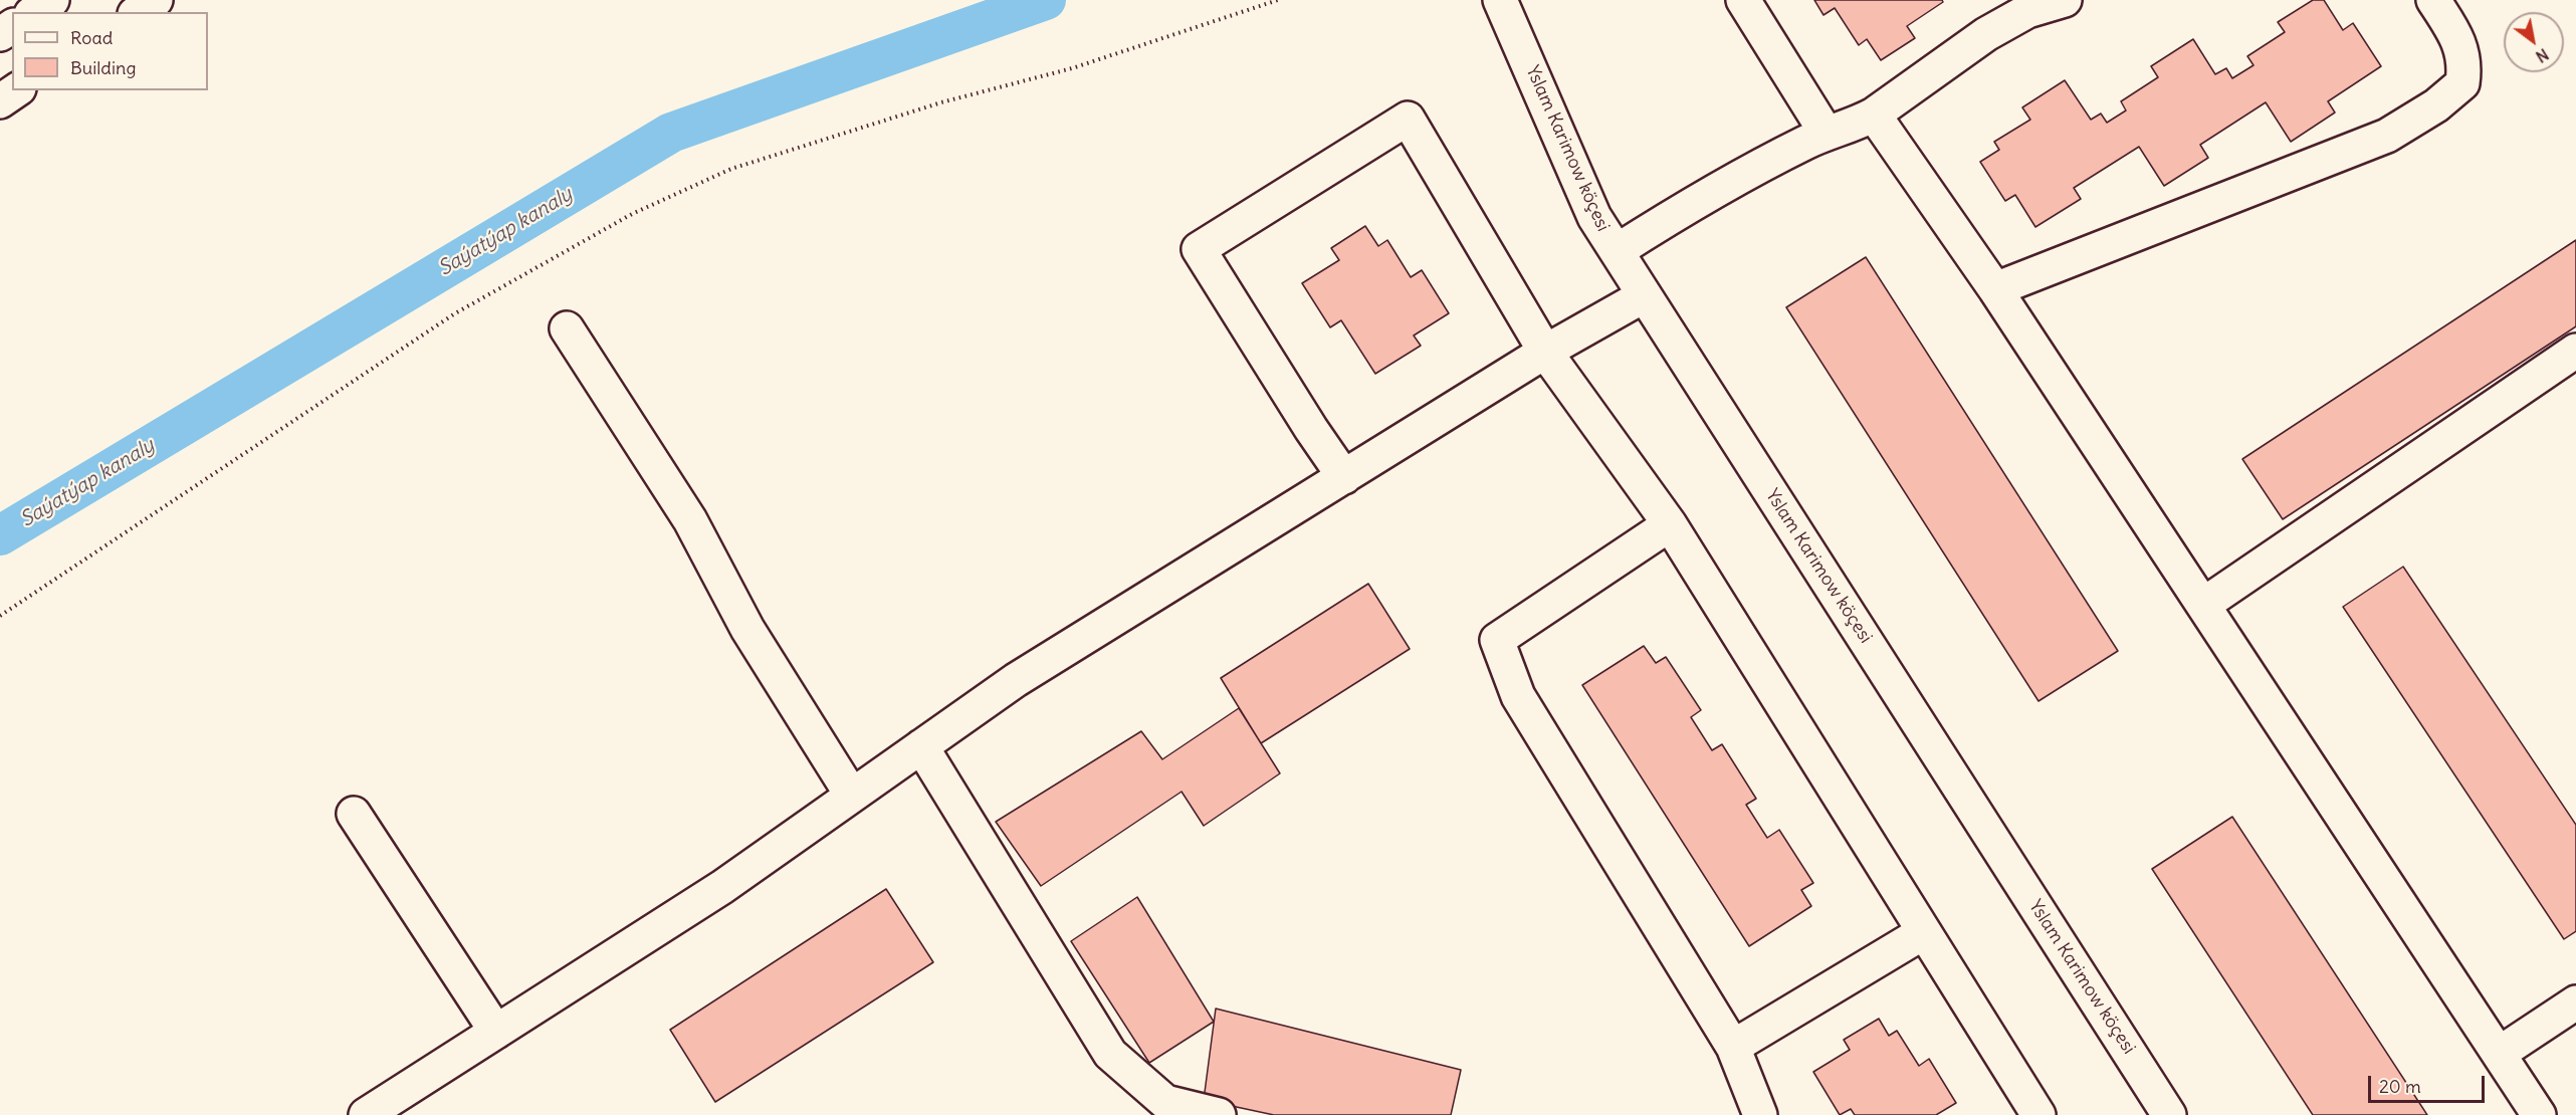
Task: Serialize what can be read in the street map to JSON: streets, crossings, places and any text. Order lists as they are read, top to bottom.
{
  "streets": {
    "street": ["Yslam Karimow köçesi"]
  },
  "water": ["Saýatýap kanaly"],
  "legend": ["Road", "Building"],
  "scale_bar": "20 m",
  "north": "bottom right"
}
